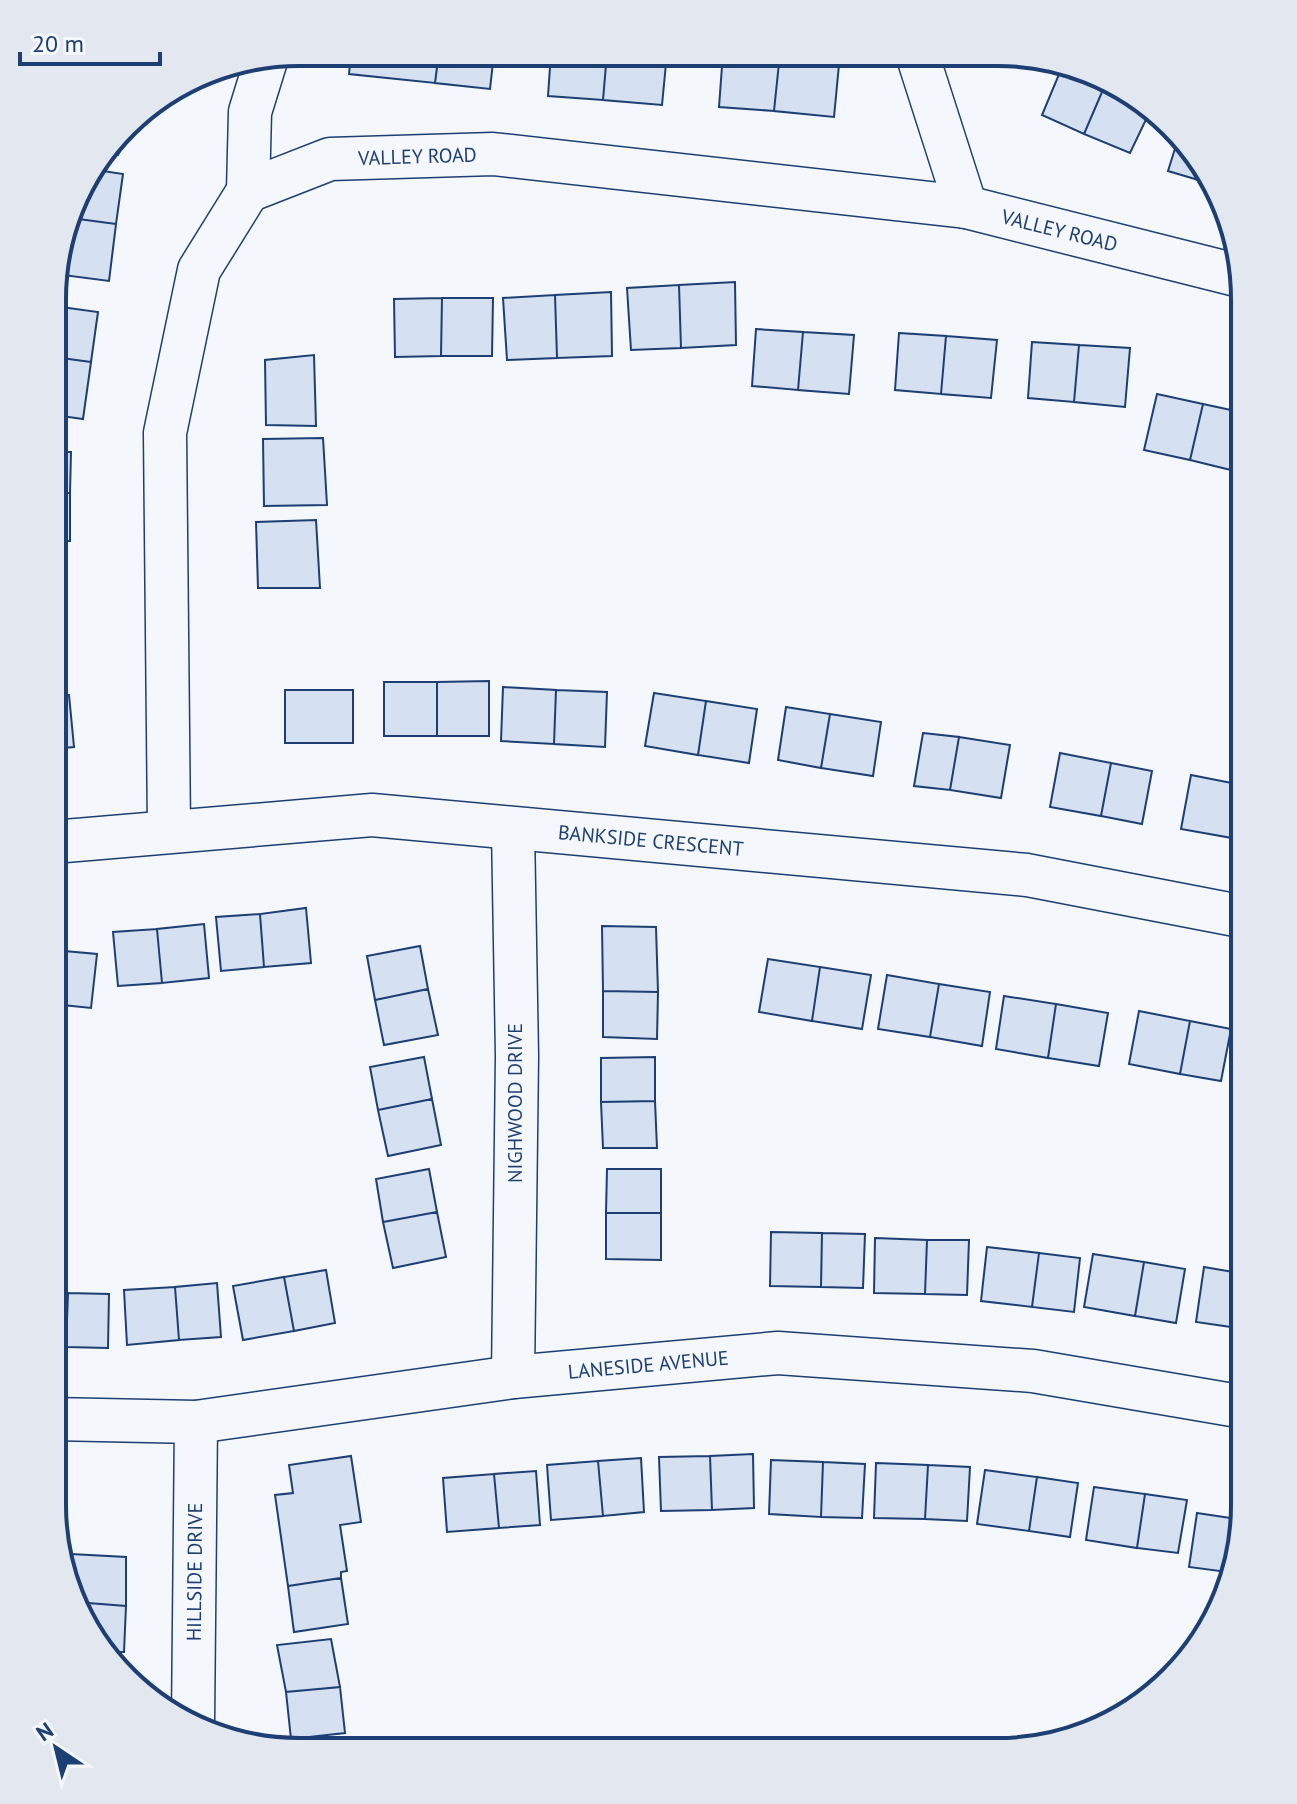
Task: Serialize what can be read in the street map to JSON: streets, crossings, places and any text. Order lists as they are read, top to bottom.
{
  "streets": {
    "street": [
      "VALLEY ROAD",
      "BANKSIDE CRESCENT",
      "NIGHWOOD DRIVE",
      "LANESIDE AVENUE",
      "HILLSIDE DRIVE"
    ]
  },
  "crossings": [
    ["BANKSIDE CRESCENT", "NIGHWOOD DRIVE"],
    ["NIGHWOOD DRIVE", "LANESIDE AVENUE"],
    ["LANESIDE AVENUE", "HILLSIDE DRIVE"]
  ],
  "scale_bar": "20 m",
  "north": "top left"
}
